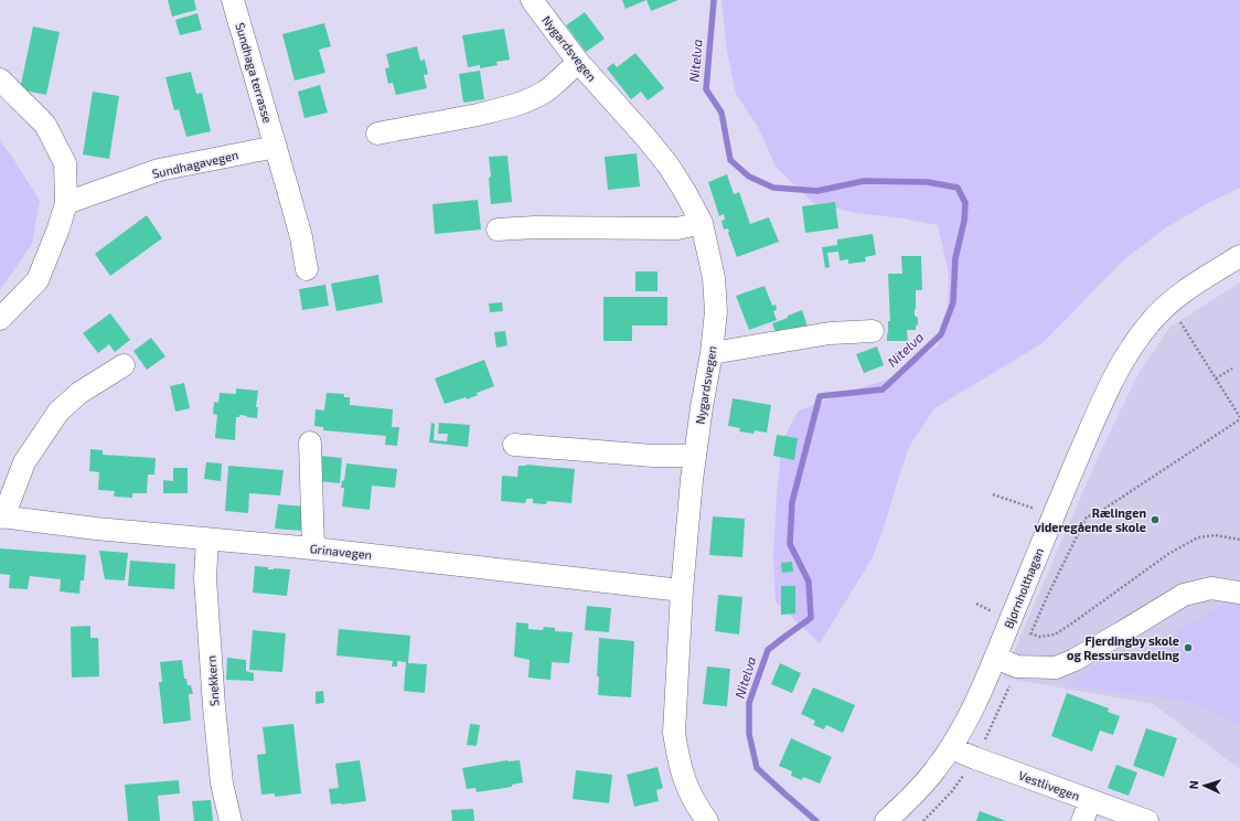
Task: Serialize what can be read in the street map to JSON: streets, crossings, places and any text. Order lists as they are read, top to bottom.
{
  "streets": {
    "street": [
      "Nygardsvegen",
      "Sundhaga terrasse",
      "Sundhagavegen",
      "Grinavegen",
      "Bjørnholthagan",
      "Snekkern",
      "Vestlivegen"
    ]
  },
  "crossings": [
    ["Nygardsvegen", "Grinavegen"],
    ["Sundhaga terrasse", "Sundhagavegen"],
    ["Grinavegen", "Snekkern"],
    ["Bjørnholthagan", "Vestlivegen"]
  ],
  "water": ["Nitelva"],
  "places": ["Rælingen videregående skole", "Fjerdingby skole og Ressursavdeling"],
  "north": "left"
}
